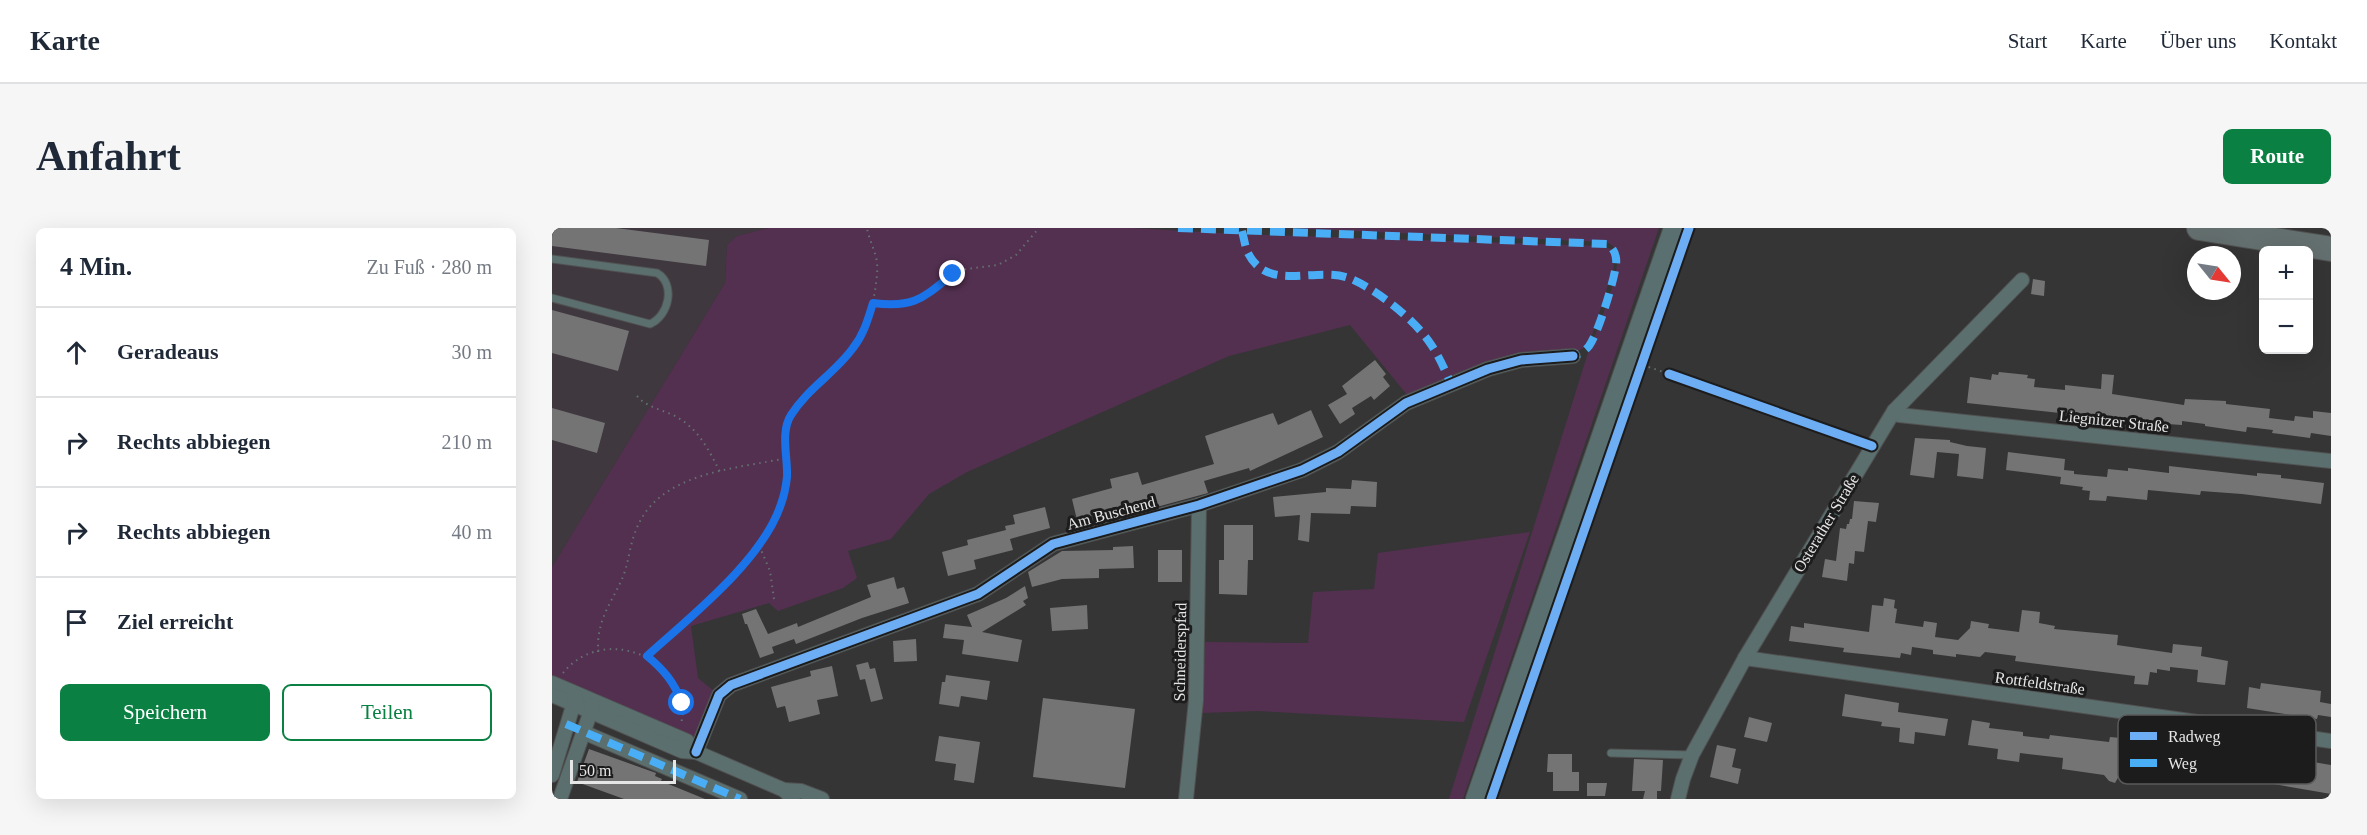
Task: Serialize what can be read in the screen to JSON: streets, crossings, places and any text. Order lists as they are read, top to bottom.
{
  "streets": {
    "street": [
      "Liegnitzer Straße",
      "Am Buschend",
      "Osterather Straße",
      "Schneiderspfad",
      "Rottfeldstraße"
    ]
  },
  "crossings": [
    ["Liegnitzer Straße", "Osterather Straße"],
    ["Am Buschend", "Schneiderspfad"],
    ["Osterather Straße", "Rottfeldstraße"]
  ],
  "legend": ["Radweg", "Weg"],
  "scale_bar": "50 m",
  "north": "bottom right",
  "page": {
    "header": "Karte",
    "nav": [
      "Start",
      "Karte",
      "Über uns",
      "Kontakt"
    ],
    "buttons": [
      "Route",
      ["Speichern", "Teilen"]
    ],
    "title": "Anfahrt",
    "heading": ["4 Min.", "Zu Fuß · 280 m"],
    "map_buttons": ["+", "−"],
    "list": [
      ["Geradeaus", "30 m"],
      ["Rechts abbiegen", "210 m"],
      ["Rechts abbiegen", "40 m"],
      "Ziel erreicht"
    ],
    "scale": "50 m"
  }
}
